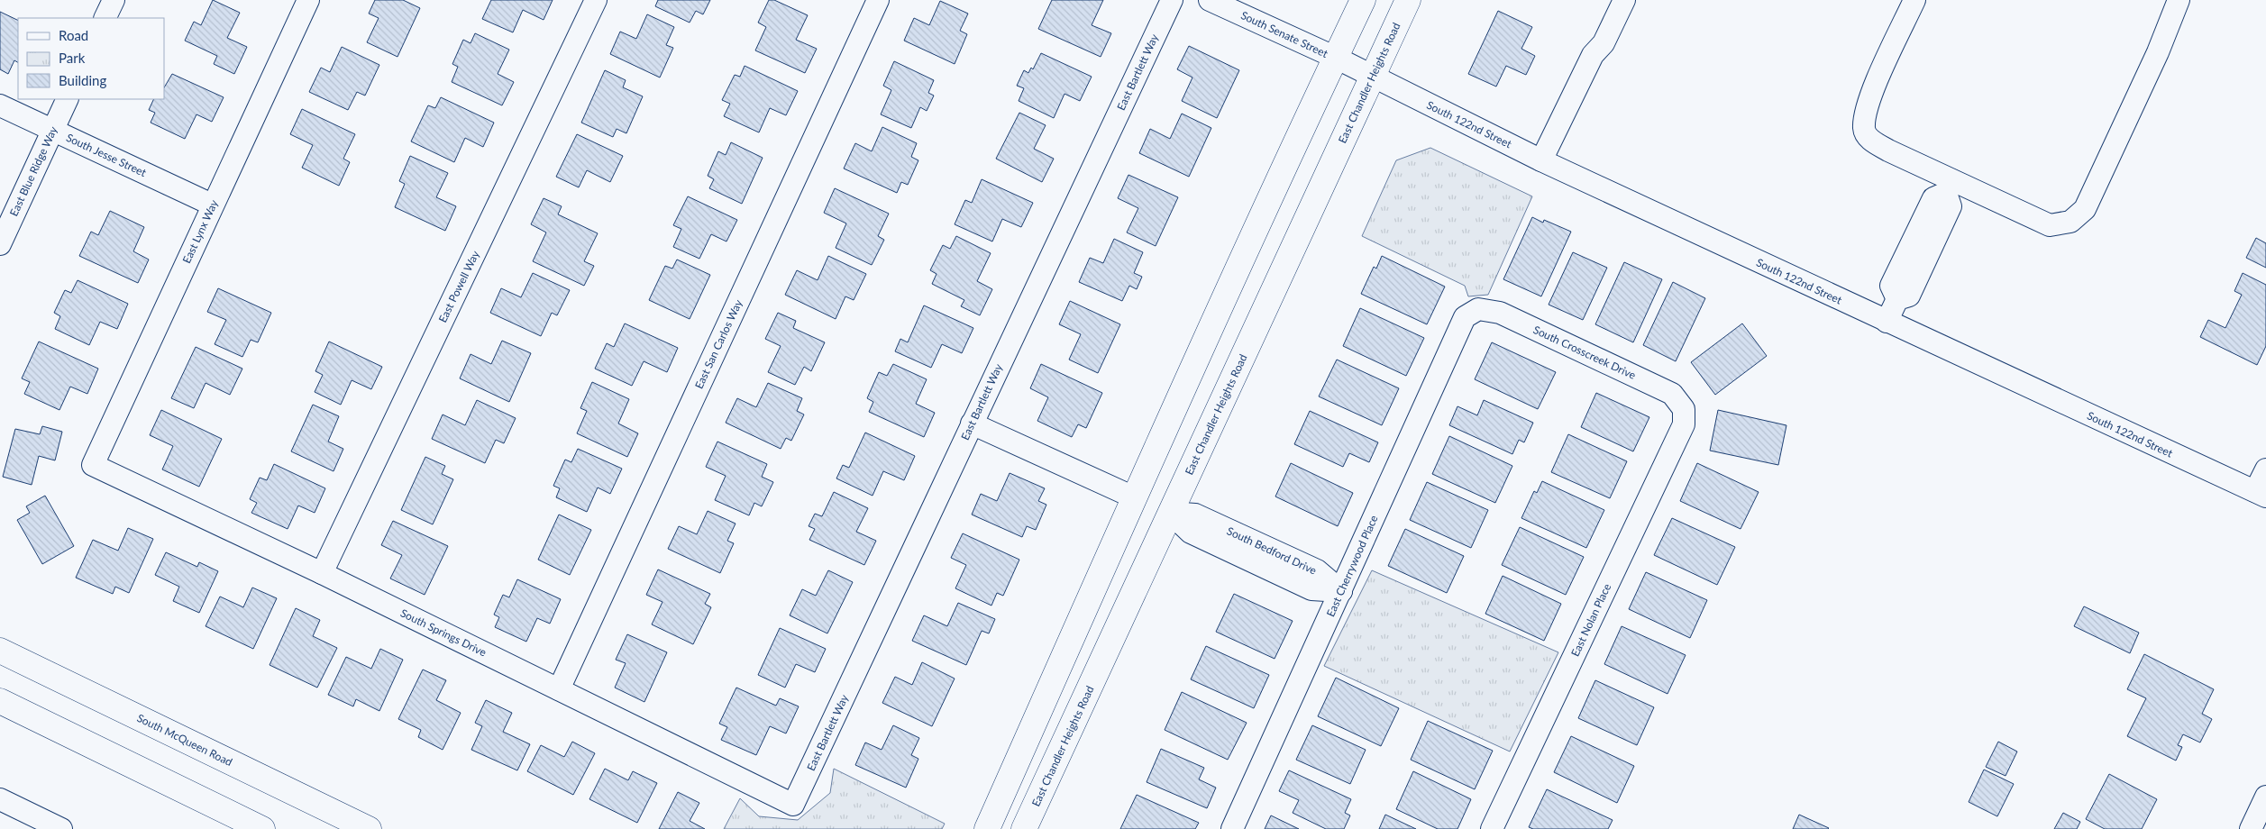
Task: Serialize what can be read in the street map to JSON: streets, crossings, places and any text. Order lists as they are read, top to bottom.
{
  "streets": {
    "main road": ["East Chandler Heights Road", "South McQueen Road"],
    "street": [
      "South Senate Street",
      "East Bartlett Way",
      "South 122nd Street",
      "South Jesse Street",
      "East Blue Ridge Way",
      "East Lynx Way",
      "East Powell Way",
      "East San Carlos Way",
      "South Crosscreek Drive",
      "South Bedford Drive",
      "East Cherrywood Place",
      "East Nolan Place",
      "South Springs Drive"
    ]
  },
  "crossings": [
    ["South Senate Street", "South 122nd Street"],
    ["East Bartlett Way", "South Springs Drive"],
    ["East Chandler Heights Road", "South 122nd Street"],
    ["East Chandler Heights Road", "South Bedford Drive"],
    ["South Jesse Street", "East Blue Ridge Way"],
    ["South Jesse Street", "East Lynx Way"],
    ["East Lynx Way", "South Springs Drive"],
    ["East Powell Way", "South Springs Drive"],
    ["East San Carlos Way", "South Springs Drive"],
    ["South Crosscreek Drive", "East Cherrywood Place"],
    ["South Crosscreek Drive", "East Nolan Place"],
    ["South Bedford Drive", "East Cherrywood Place"]
  ],
  "legend": ["Road", "Park", "Building"]
}
